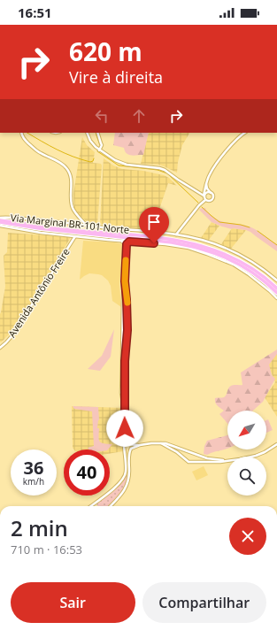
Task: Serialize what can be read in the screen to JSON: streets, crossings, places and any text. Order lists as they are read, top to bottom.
{
  "streets": {
    "street": ["Via Marginal BR-101 Norte", "Avenida Antônio Freire"]
  },
  "north": "bottom left",
  "page": {
    "status": "16:51",
    "turn": ["620 m", "Vire à direita"],
    "speed": "36 km/h",
    "limit": "40",
    "heading": ["2 min", "710 m · 16:53"],
    "buttons": ["Sair", "Compartilhar"]
  }
}
